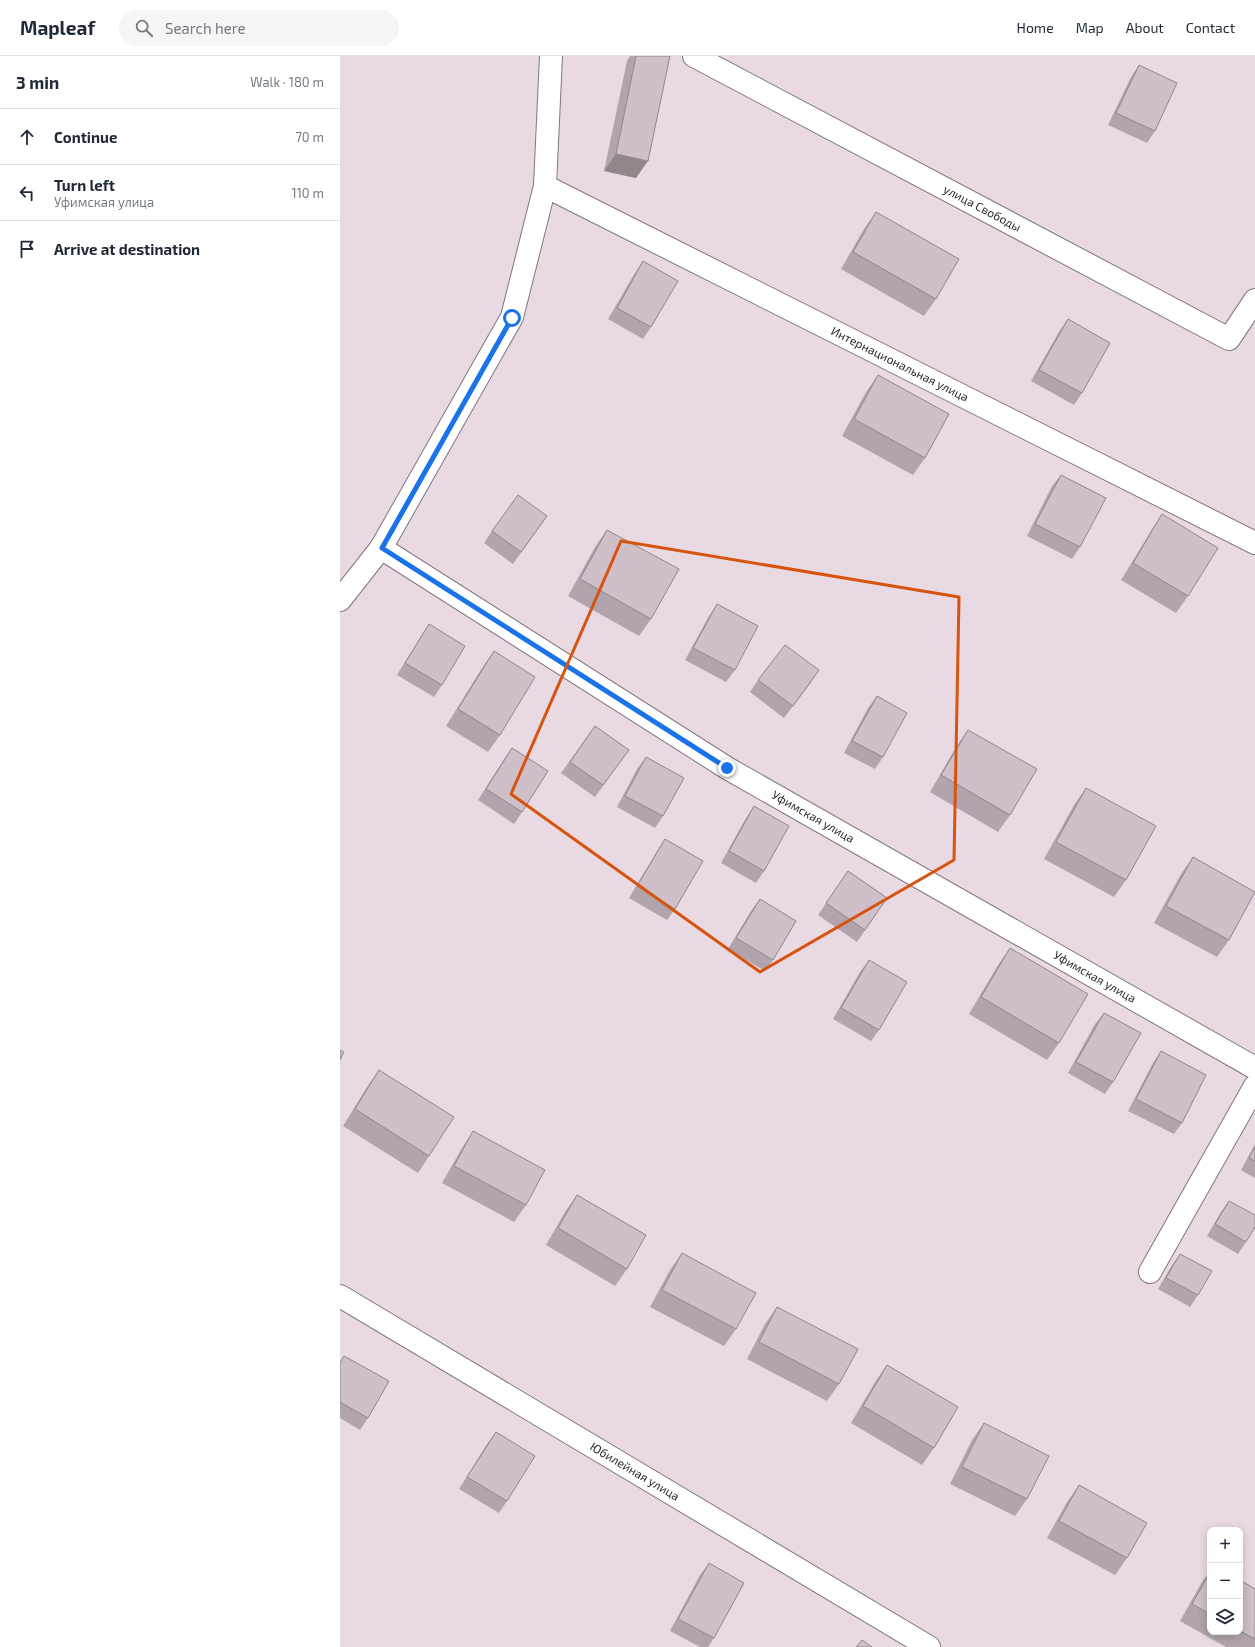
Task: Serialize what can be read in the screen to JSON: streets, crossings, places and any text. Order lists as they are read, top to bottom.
{
  "streets": {
    "street": [
      "улица Свободы",
      "Интернациональная улица",
      "Уфимская улица",
      "Юбилейная улица"
    ]
  },
  "page": {
    "header": "Mapleaf",
    "search": "Search here",
    "nav": [
      "Home",
      "Map",
      "About",
      "Contact"
    ],
    "heading": ["3 min", "Walk · 180 m"],
    "list": [
      ["Continue", "70 m"],
      ["Turn left", "Уфимская улица", "110 m"],
      "Arrive at destination"
    ],
    "map_buttons": ["+", "−"]
  }
}
